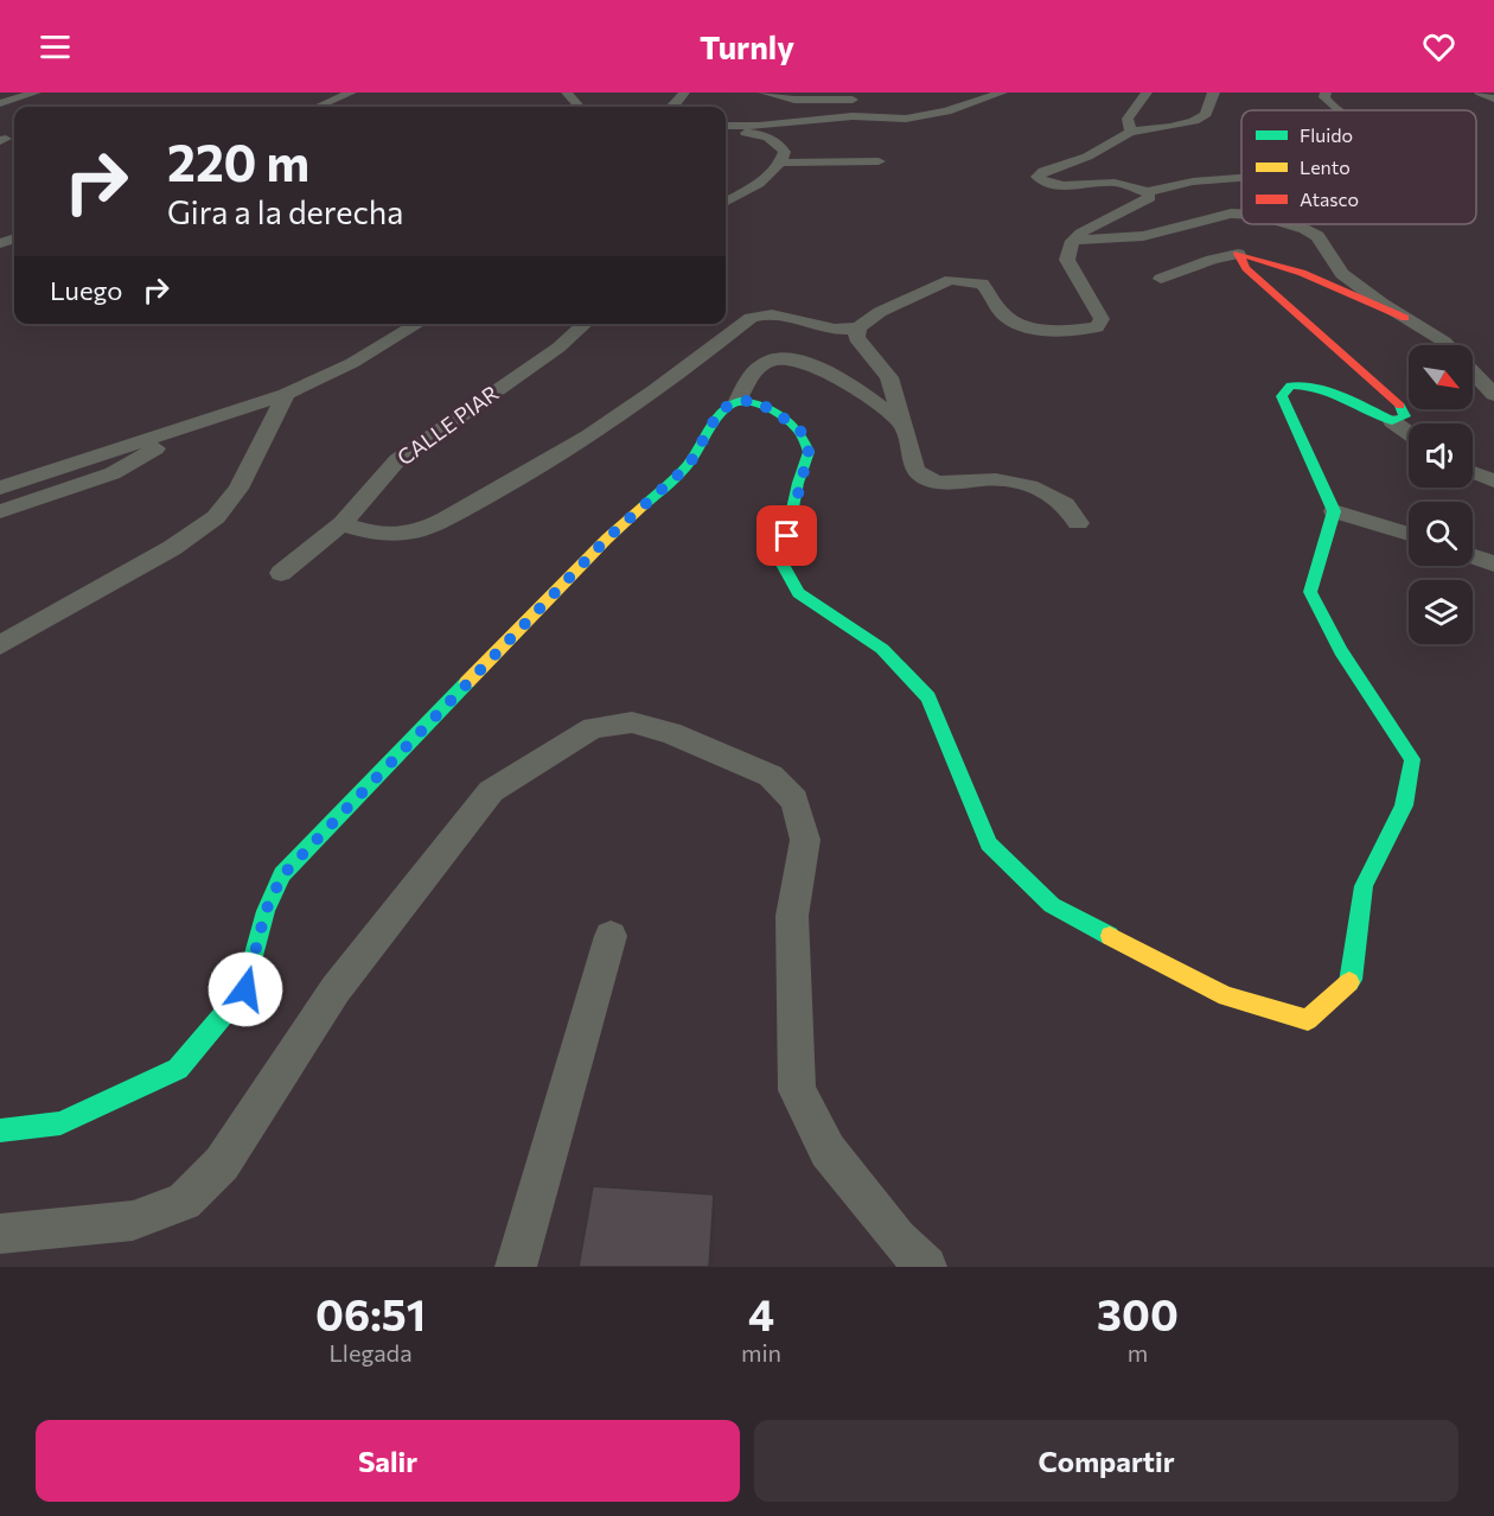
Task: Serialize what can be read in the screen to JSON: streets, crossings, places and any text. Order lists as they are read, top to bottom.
{
  "streets": {
    "street": ["CALLE PIAR"]
  },
  "legend": ["Fluido", "Lento", "Atasco"],
  "north": "bottom right",
  "page": {
    "header": "Turnly",
    "turn": ["220 m", "Gira a la derecha"],
    "then": "Luego",
    "eta": [
      "06:51",
      "Llegada",
      "4",
      "min",
      "300",
      "m"
    ],
    "buttons": ["Salir", "Compartir"]
  }
}
